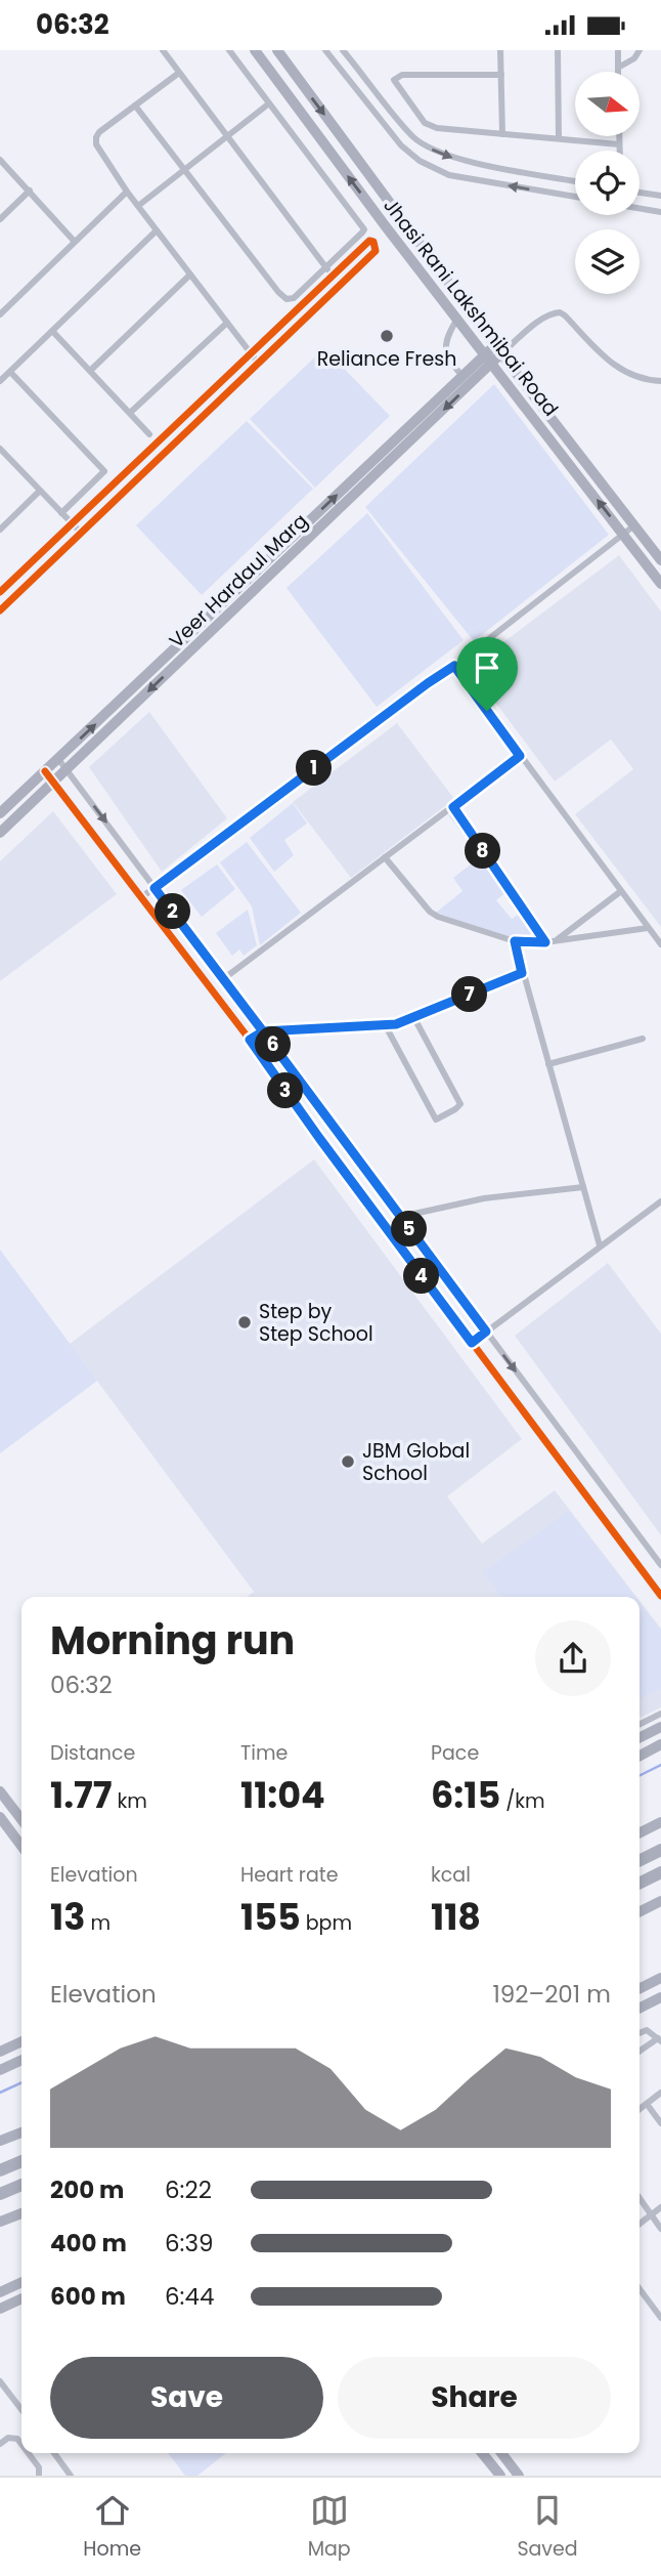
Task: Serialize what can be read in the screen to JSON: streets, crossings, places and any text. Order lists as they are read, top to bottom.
{
  "streets": {
    "street": ["Jhasi Rani Lakshmibai Road", "Veer Hardaul Marg"]
  },
  "crossings": [
    ["Jhasi Rani Lakshmibai Road", "Veer Hardaul Marg"]
  ],
  "places": ["Reliance Fresh", "Step by Step School", "JBM Global School"],
  "north": "right",
  "page": {
    "status": "06:32",
    "pins": [
      "1",
      "8",
      "2",
      "7",
      "6",
      "3",
      "5",
      "4"
    ],
    "heading": ["Morning run", "06:32"],
    "stats": [
      ["Distance", "1.77 km"],
      ["Time", "11:04"],
      ["Pace", "6:15 /km"],
      ["Elevation", "13 m"],
      ["Heart rate", "155 bpm"],
      ["kcal", "118"]
    ],
    "chart": ["Elevation", "192–201 m"],
    "list": [
      {
        "name": "200 m",
        "note": "6:22"
      },
      {
        "name": "400 m",
        "note": "6:39"
      },
      {
        "name": "600 m",
        "note": "6:44"
      }
    ],
    "buttons": ["Save", "Share"],
    "tabs": ["Home", "Map", "Saved"]
  }
}
